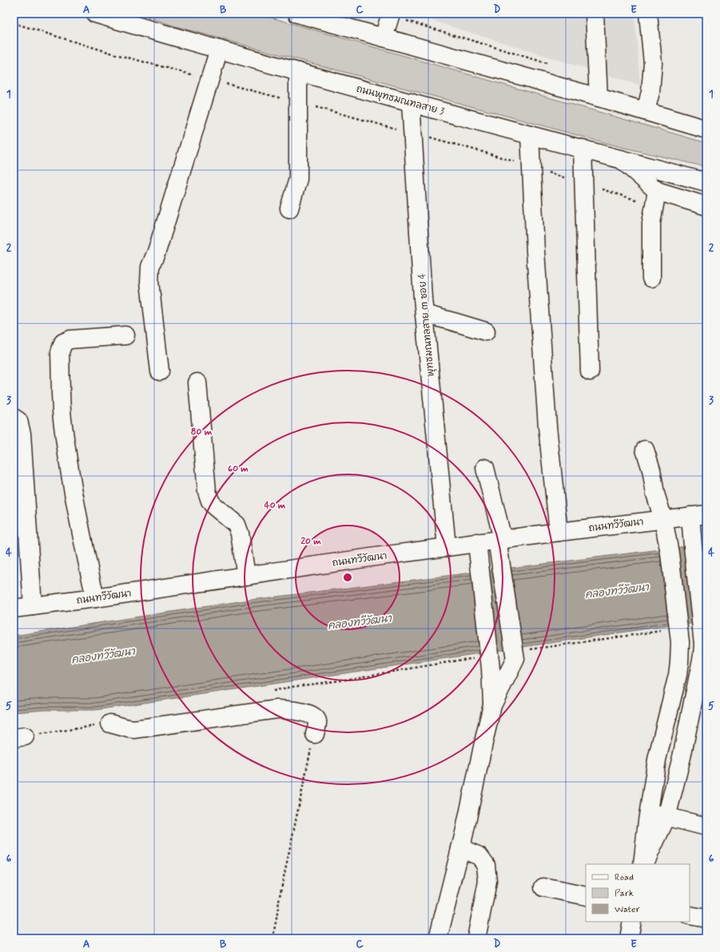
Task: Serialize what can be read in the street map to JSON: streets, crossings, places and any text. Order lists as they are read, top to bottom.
{
  "streets": {
    "street": ["ถนนพุทธมณฑลสาย 3", "พุทธมณทลสาย ๓ ซอย 4", "ถนนทวีวัฒนา"]
  },
  "crossings": [
    ["ถนนพุทธมณฑลสาย 3", "พุทธมณทลสาย ๓ ซอย 4"],
    ["พุทธมณทลสาย ๓ ซอย 4", "ถนนทวีวัฒนา"]
  ],
  "water": ["คลองทวีวัฒนา"],
  "legend": ["Road", "Park", "Water"],
  "grid": {
    "columns": [
      "A",
      "B",
      "C",
      "D",
      "E"
    ],
    "rows": [
      "1",
      "2",
      "3",
      "4",
      "5",
      "6"
    ]
  },
  "rings": [
    "80 m",
    "60 m",
    "40 m",
    "20 m"
  ]
}
